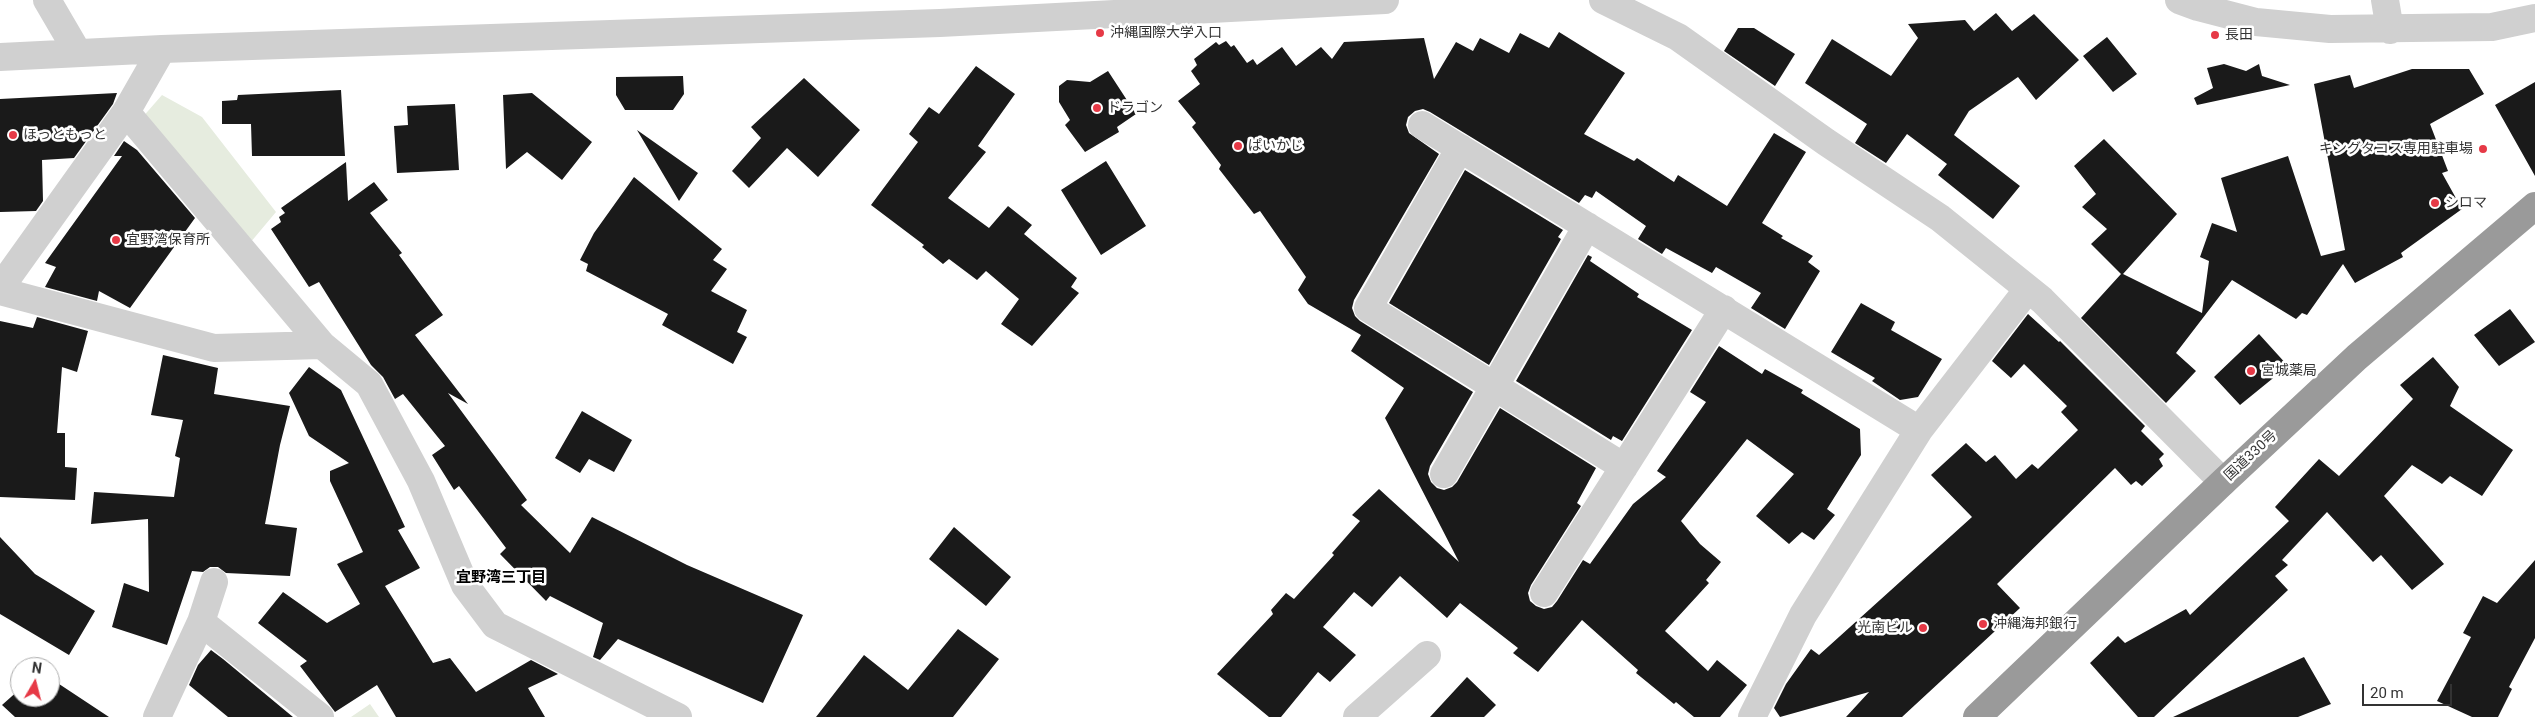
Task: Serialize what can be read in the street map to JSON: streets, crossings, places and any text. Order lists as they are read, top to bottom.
{
  "streets": {
    "highway": ["国道330号"]
  },
  "districts": ["宜野湾三丁目"],
  "places": [
    "沖縄国際大学入口",
    "長田",
    "ドラゴン",
    "ほっともっと",
    "ぱいかじ",
    "キングタコス専用駐車場",
    "シロマ",
    "宜野湾保育所",
    "宮城薬局",
    "沖縄海邦銀行",
    "光南ビル"
  ],
  "scale_bar": "20 m",
  "north": "top"
}
